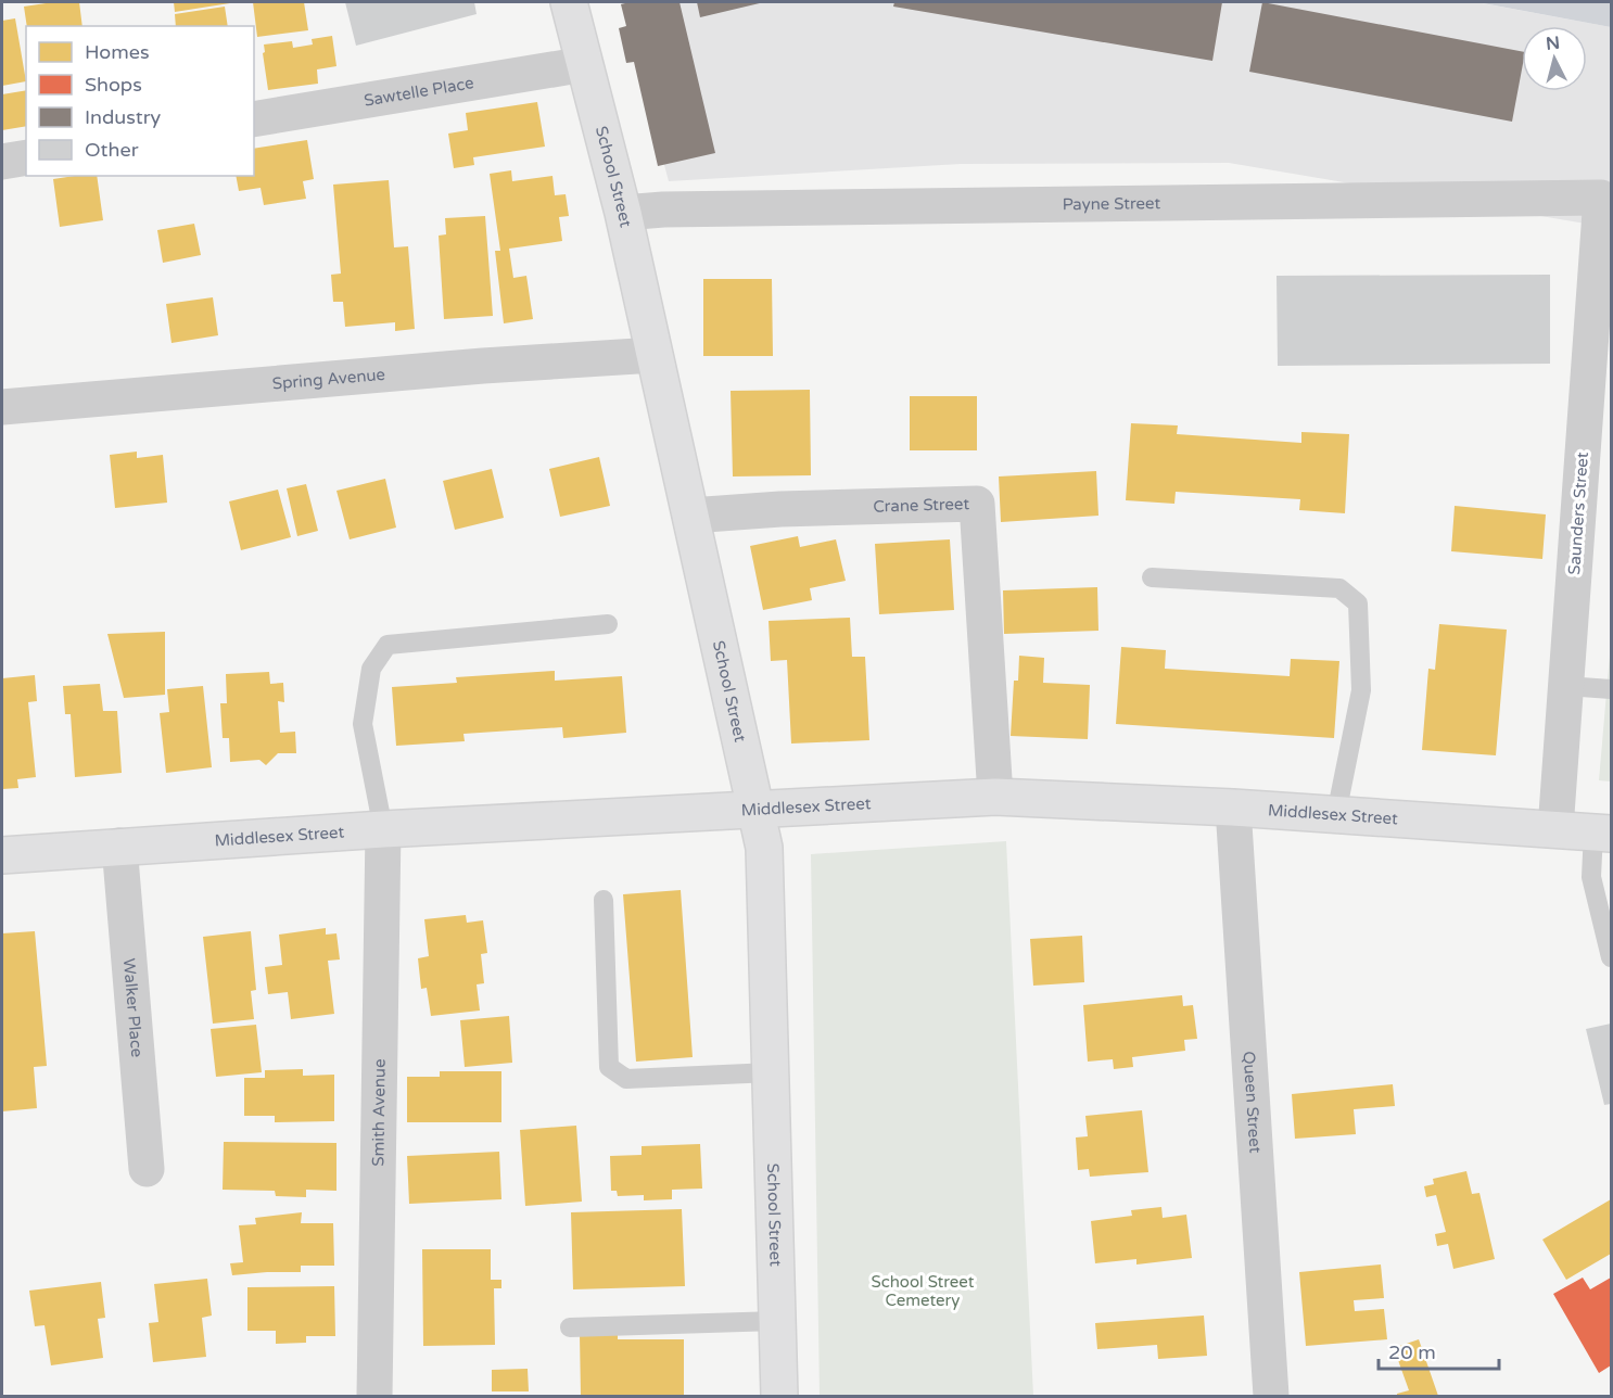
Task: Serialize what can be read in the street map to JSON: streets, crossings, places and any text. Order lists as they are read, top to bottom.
{
  "streets": {
    "main road": ["School Street", "Middlesex Street"],
    "street": [
      "Sawtelle Place",
      "Payne Street",
      "Spring Avenue",
      "Crane Street",
      "Saunders Street",
      "Walker Place",
      "Queen Street",
      "Smith Avenue"
    ]
  },
  "crossings": [
    ["Sawtelle Place", "School Street"],
    ["School Street", "Payne Street"],
    ["School Street", "Spring Avenue"],
    ["School Street", "Crane Street"],
    ["School Street", "Middlesex Street"],
    ["Payne Street", "Saunders Street"],
    ["Crane Street", "Middlesex Street"],
    ["Saunders Street", "Middlesex Street"],
    ["Middlesex Street", "Walker Place"],
    ["Middlesex Street", "Queen Street"],
    ["Middlesex Street", "Smith Avenue"]
  ],
  "parks": ["School Street Cemetery"],
  "legend": [
    "Homes",
    "Shops",
    "Industry",
    "Other"
  ],
  "scale_bar": "20 m",
  "north": "top"
}
